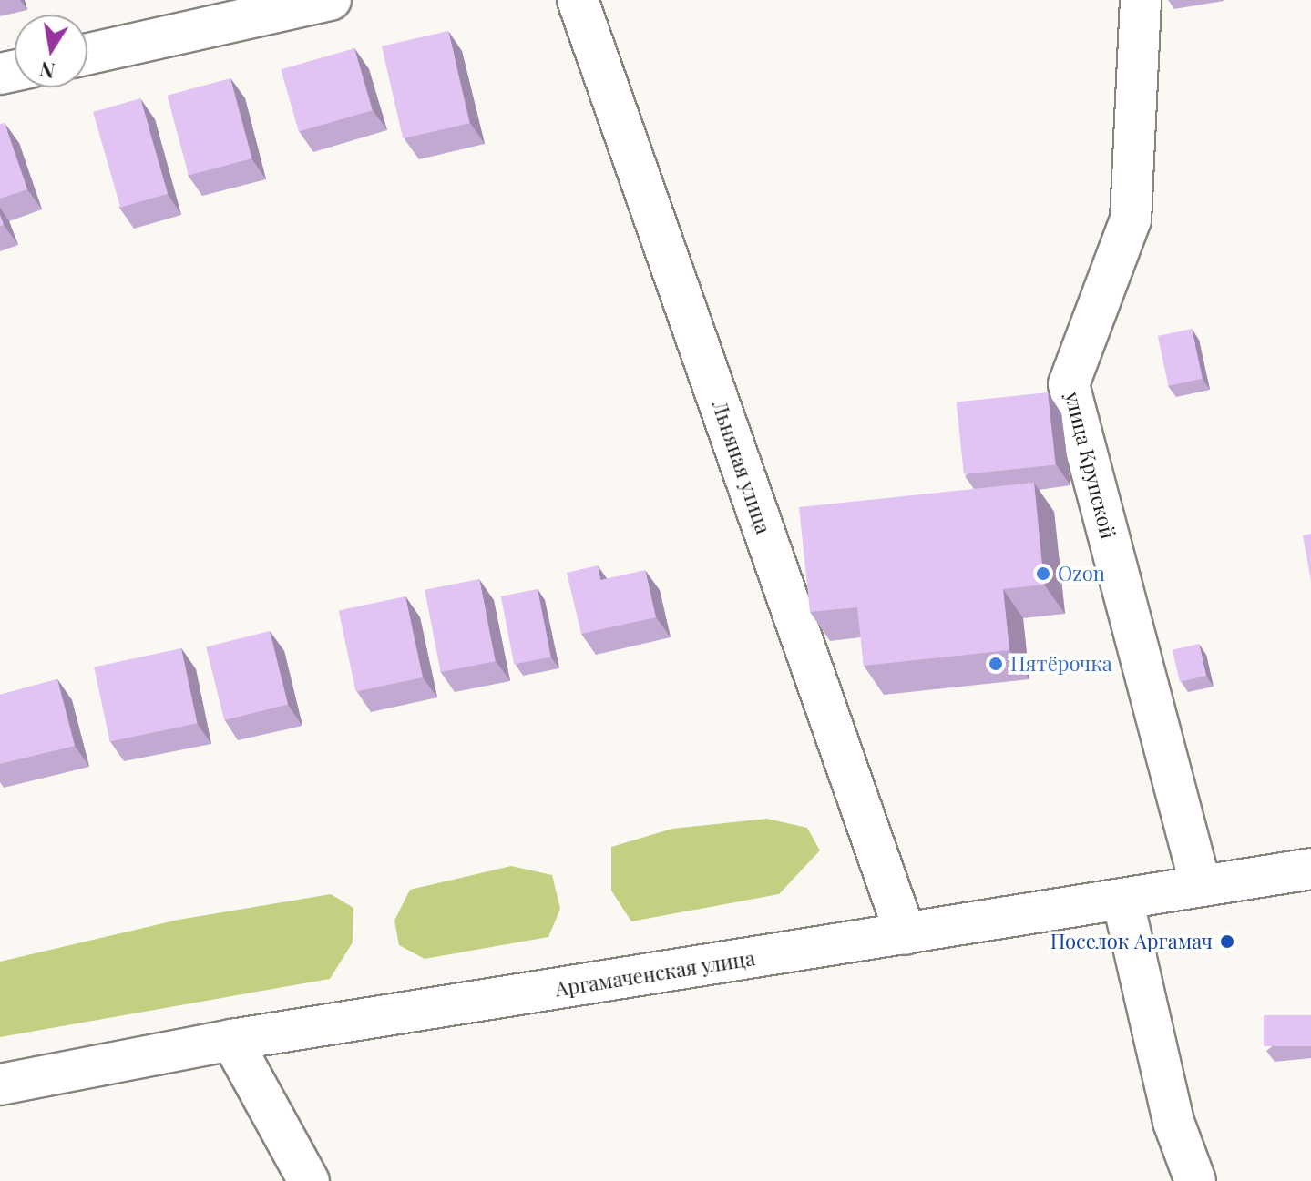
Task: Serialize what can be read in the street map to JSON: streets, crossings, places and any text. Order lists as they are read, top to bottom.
{
  "streets": {
    "street": ["улица Крупской", "Льняная улица", "Аргамаченская улица"]
  },
  "crossings": [
    ["улица Крупской", "Аргамаченская улица"],
    ["Льняная улица", "Аргамаченская улица"]
  ],
  "places": ["Ozon", "Пятёрочка", "Поселок Аргамач"],
  "north": "bottom"
}
